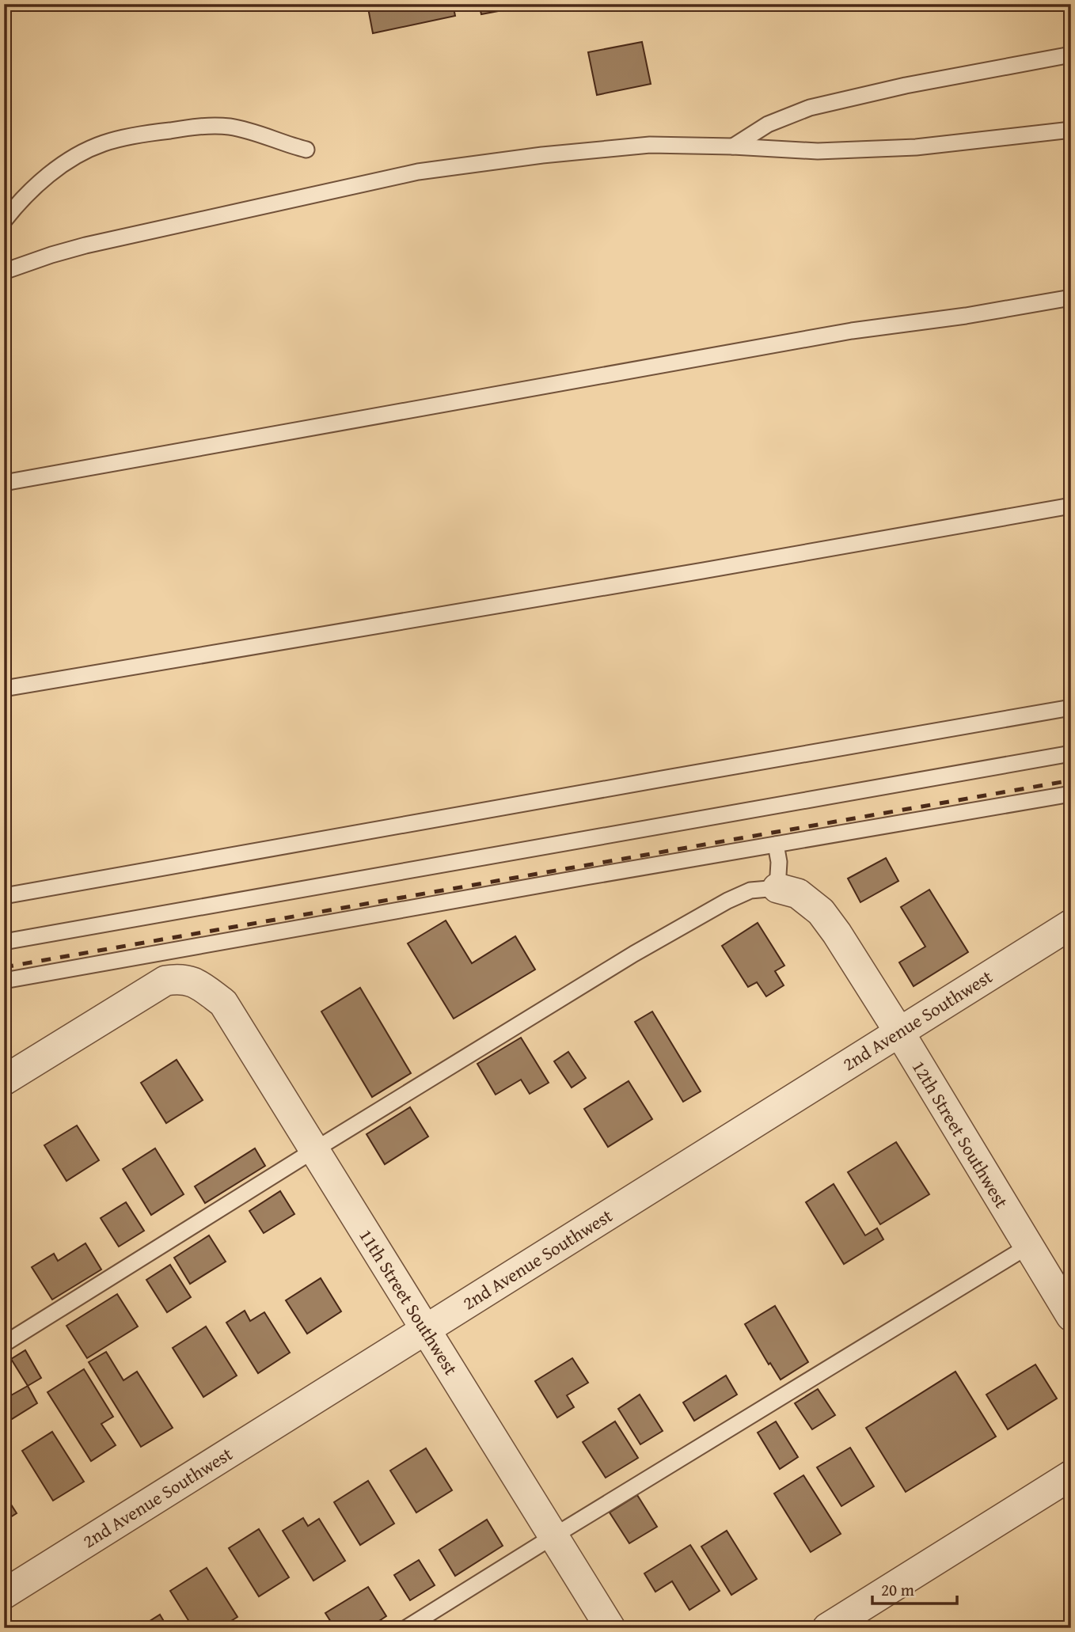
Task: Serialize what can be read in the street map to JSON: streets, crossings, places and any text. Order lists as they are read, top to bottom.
{
  "streets": {
    "street": ["2nd Avenue Southwest", "12th Street Southwest", "11th Street Southwest"]
  },
  "crossings": [
    ["2nd Avenue Southwest", "12th Street Southwest"],
    ["2nd Avenue Southwest", "11th Street Southwest"]
  ],
  "scale_bar": "20 m"
}
